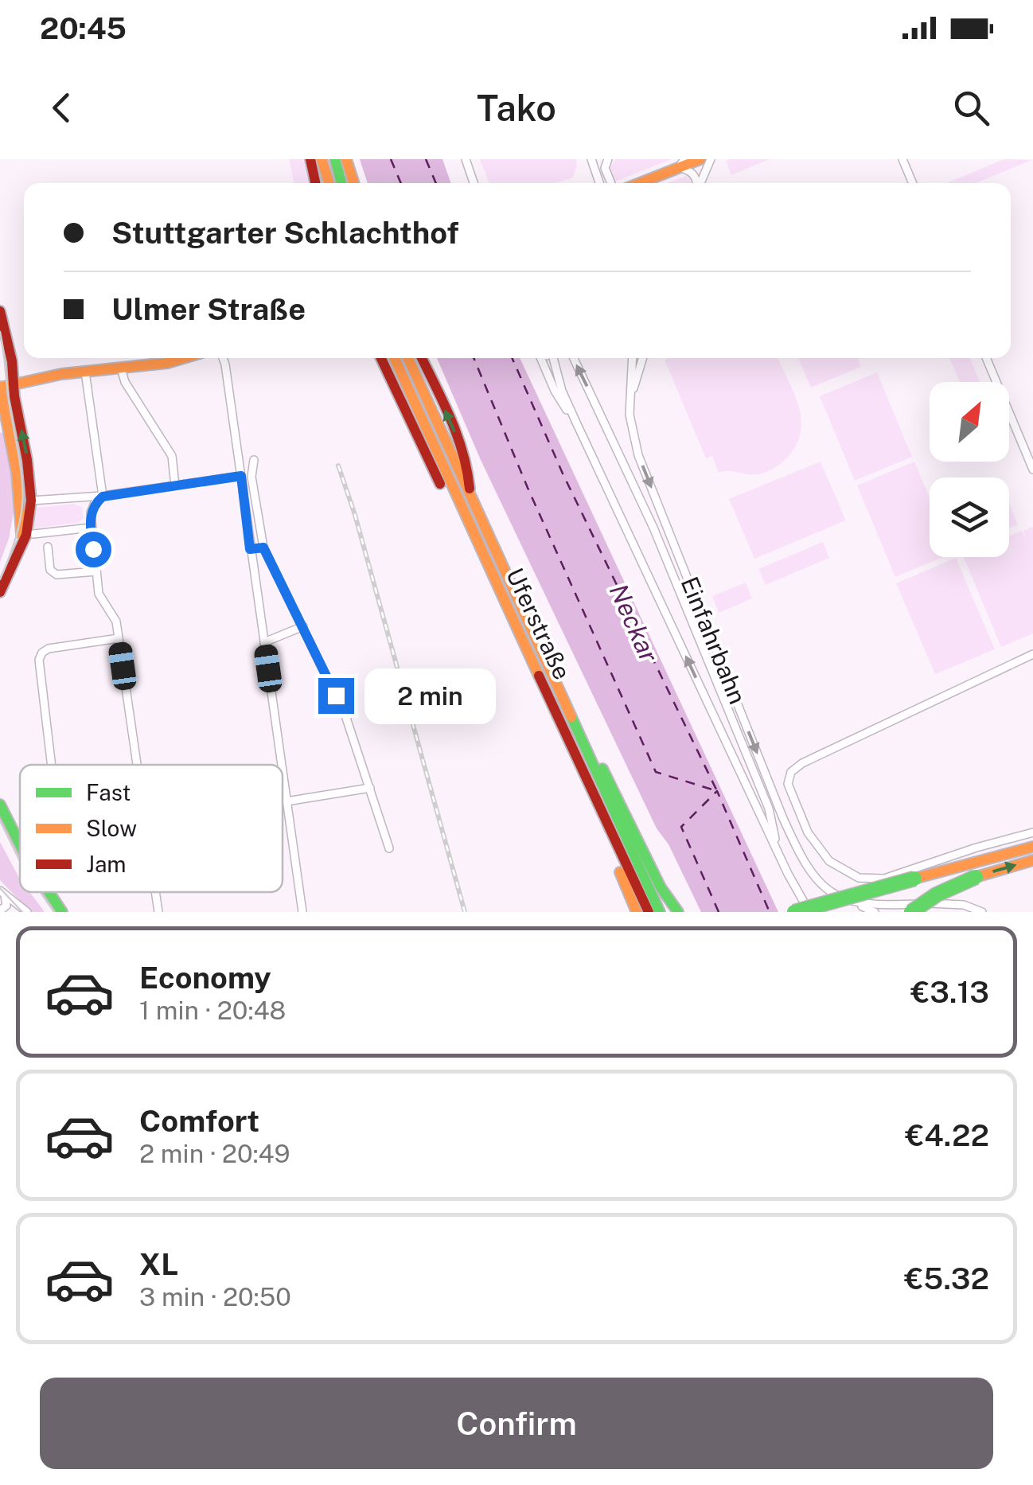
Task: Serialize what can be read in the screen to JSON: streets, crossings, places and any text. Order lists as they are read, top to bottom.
{
  "streets": {
    "main road": ["Uferstraße"],
    "street": ["Einfahrbahn"]
  },
  "water": ["Neckar"],
  "legend": ["Fast", "Slow", "Jam"],
  "north": "top right",
  "page": {
    "status": "20:45",
    "header": "Tako",
    "banner": ["Stuttgarter Schlachthof", "Ulmer Straße"],
    "bubble": "2 min",
    "list": [
      {
        "name": "Economy",
        "note": "1 min · 20:48",
        "value": "€3.13"
      },
      {
        "name": "Comfort",
        "note": "2 min · 20:49",
        "value": "€4.22"
      },
      {
        "name": "XL",
        "note": "3 min · 20:50",
        "value": "€5.32"
      }
    ],
    "buttons": "Confirm"
  }
}
